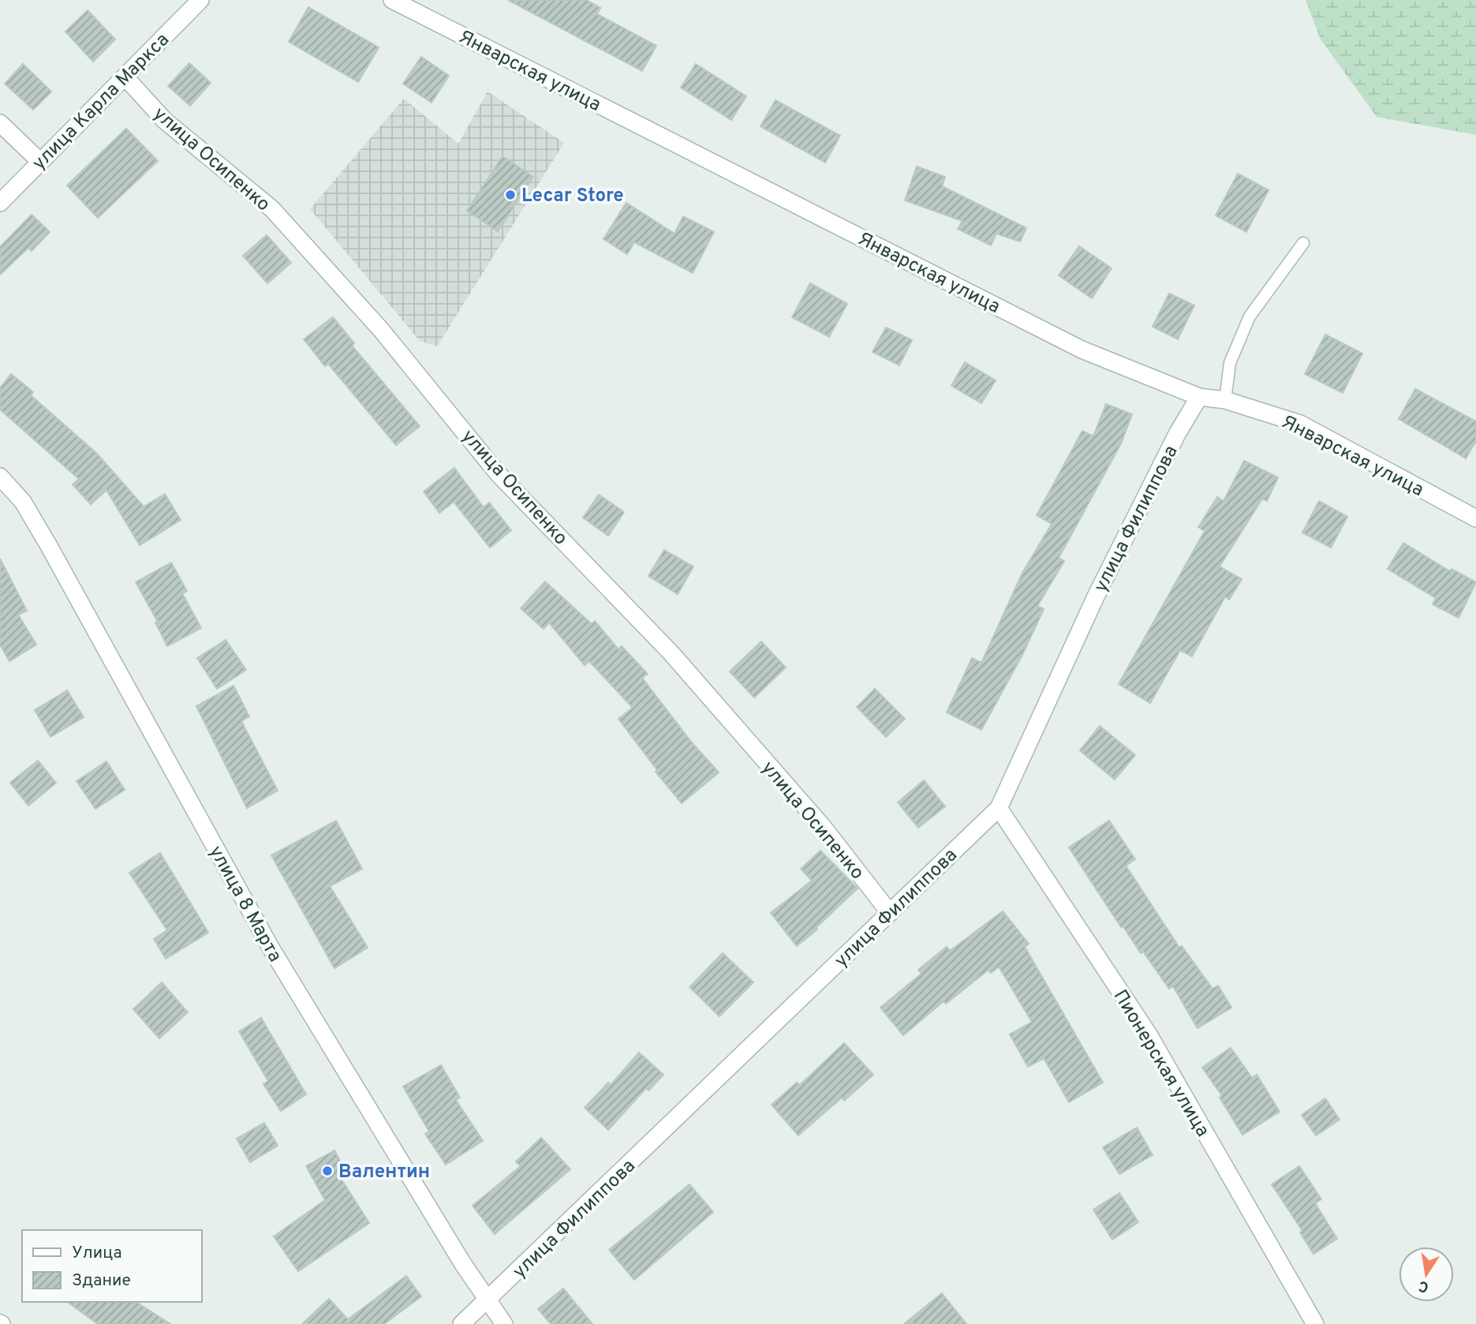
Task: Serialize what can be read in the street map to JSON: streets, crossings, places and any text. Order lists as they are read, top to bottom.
{
  "streets": {
    "street": [
      "Январская улица",
      "улица Карла Маркса",
      "улица Осипенко",
      "улица Филиппова",
      "улица 8 Марта",
      "Пионерская улица"
    ]
  },
  "crossings": [
    ["Январская улица", "улица Филиппова"],
    ["улица Карла Маркса", "улица Осипенко"],
    ["улица Осипенко", "улица Филиппова"],
    ["улица Филиппова", "улица 8 Марта"],
    ["улица Филиппова", "Пионерская улица"]
  ],
  "places": ["Lecar Store", "Валентин"],
  "legend": ["Улица", "Здание"],
  "north": "bottom"
}
